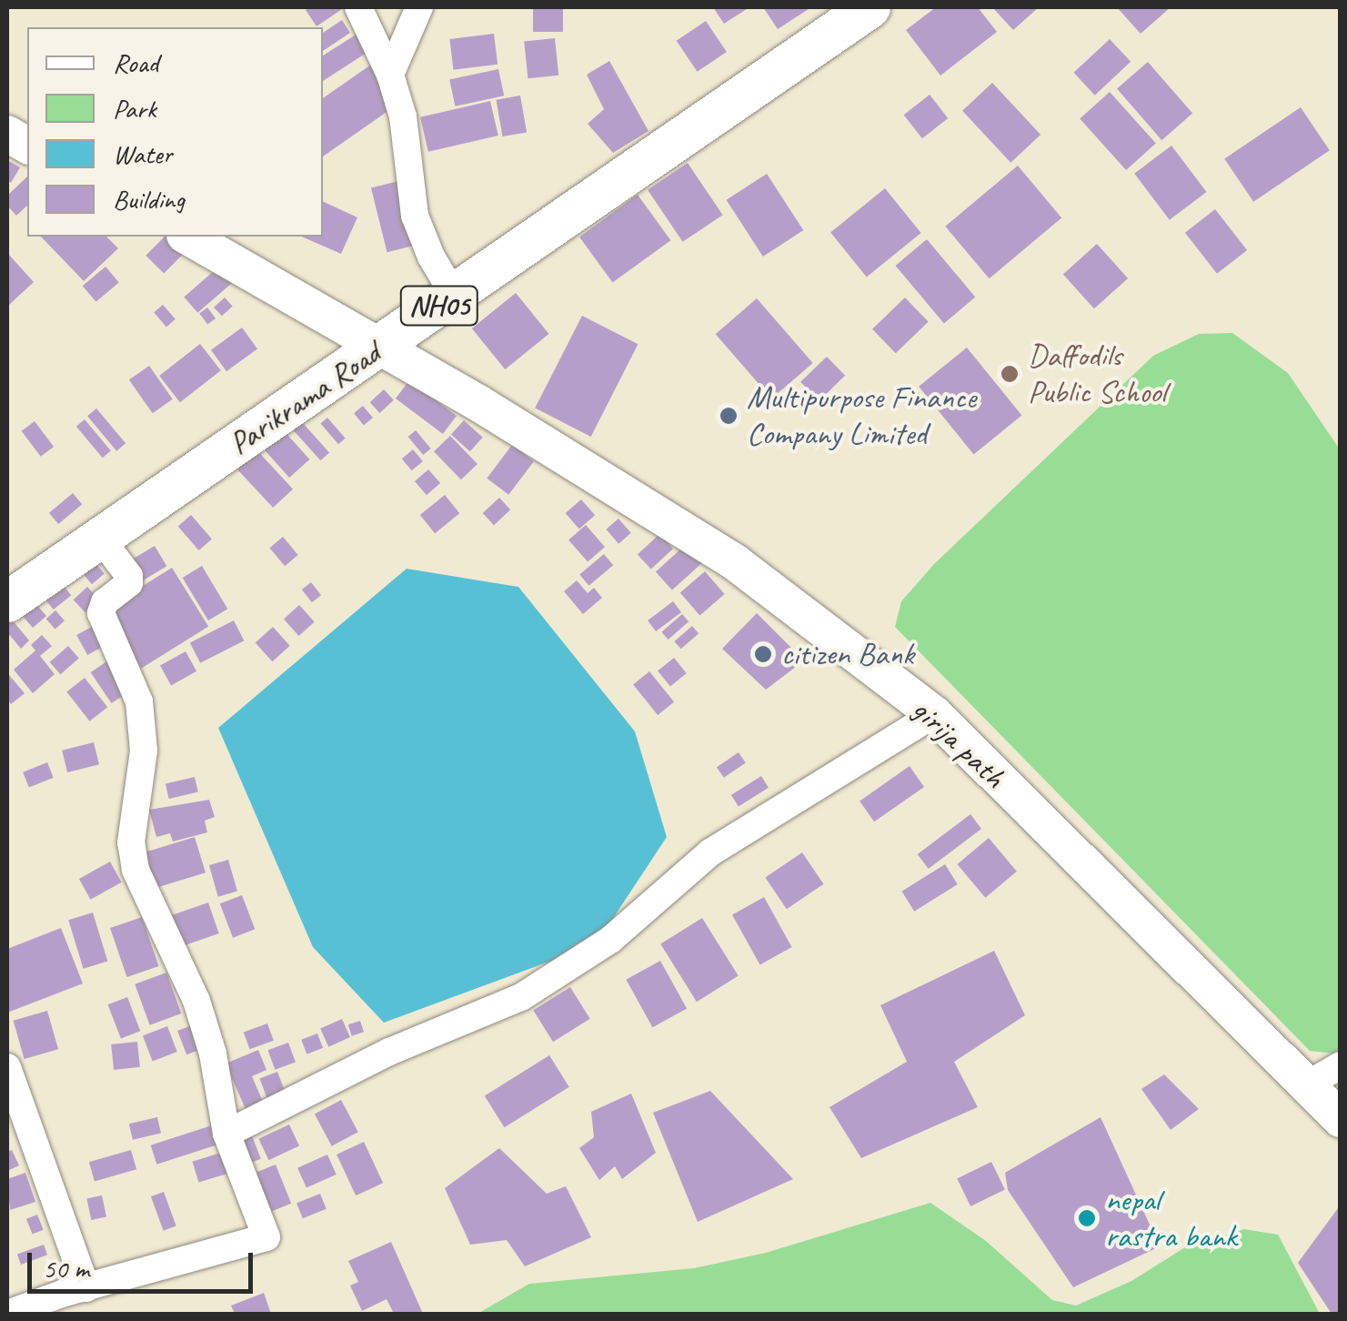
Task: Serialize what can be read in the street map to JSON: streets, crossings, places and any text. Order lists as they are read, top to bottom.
{
  "streets": {
    "main road": ["NH05", "Parikrama Road", "girija path"]
  },
  "crossings": [
    ["Parikrama Road", "girija path"]
  ],
  "places": [
    "Daffodils Public School",
    "Multipurpose Finance Company Limited",
    "citizen Bank",
    "nepal rastra bank"
  ],
  "legend": [
    "Road",
    "Park",
    "Water",
    "Building"
  ],
  "scale_bar": "50 m"
}
